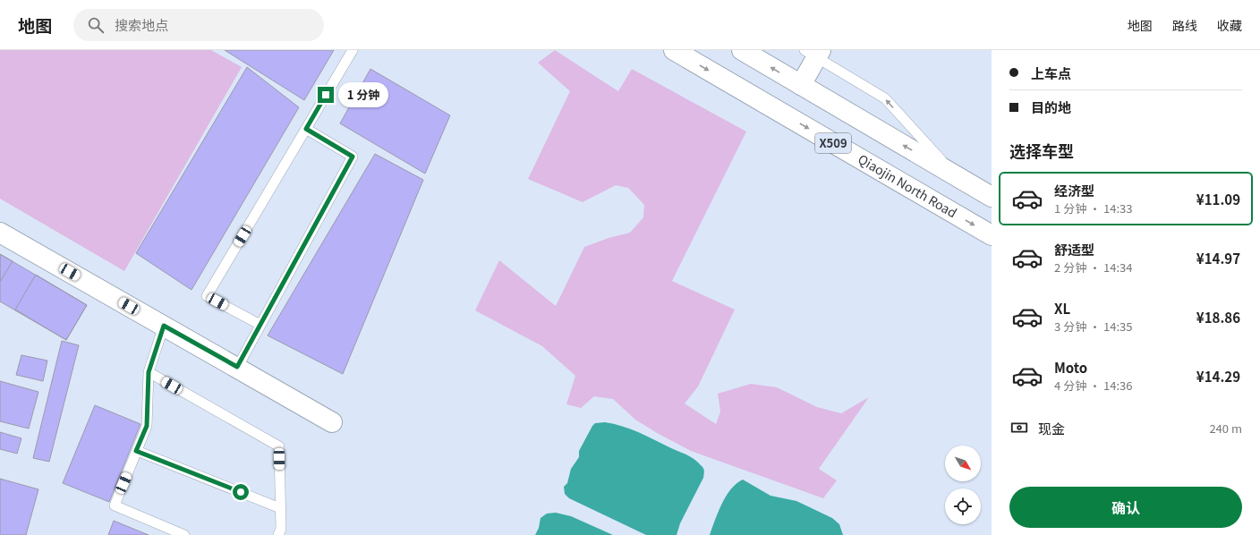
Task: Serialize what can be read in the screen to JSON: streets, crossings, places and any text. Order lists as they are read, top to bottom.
{
  "streets": {
    "main road": ["X509", "Qiaojin North Road"]
  },
  "north": "bottom right",
  "page": {
    "header": "地图",
    "search": "搜索地点",
    "nav": ["地图", "路线", "收藏"],
    "banner": ["上车点", "目的地"],
    "bubble": "1 分钟",
    "heading": "选择车型",
    "list": [
      {
        "name": "经济型",
        "note": "1 分钟 · 14:33",
        "value": "¥11.09"
      },
      {
        "name": "舒适型",
        "note": "2 分钟 · 14:34",
        "value": "¥14.97"
      },
      {
        "name": "XL",
        "note": "3 分钟 · 14:35",
        "value": "¥18.86"
      },
      {
        "name": "Moto",
        "note": "4 分钟 · 14:36",
        "value": "¥14.29"
      }
    ],
    "pay": ["现金", "240 m"],
    "buttons": "确认"
  }
}
